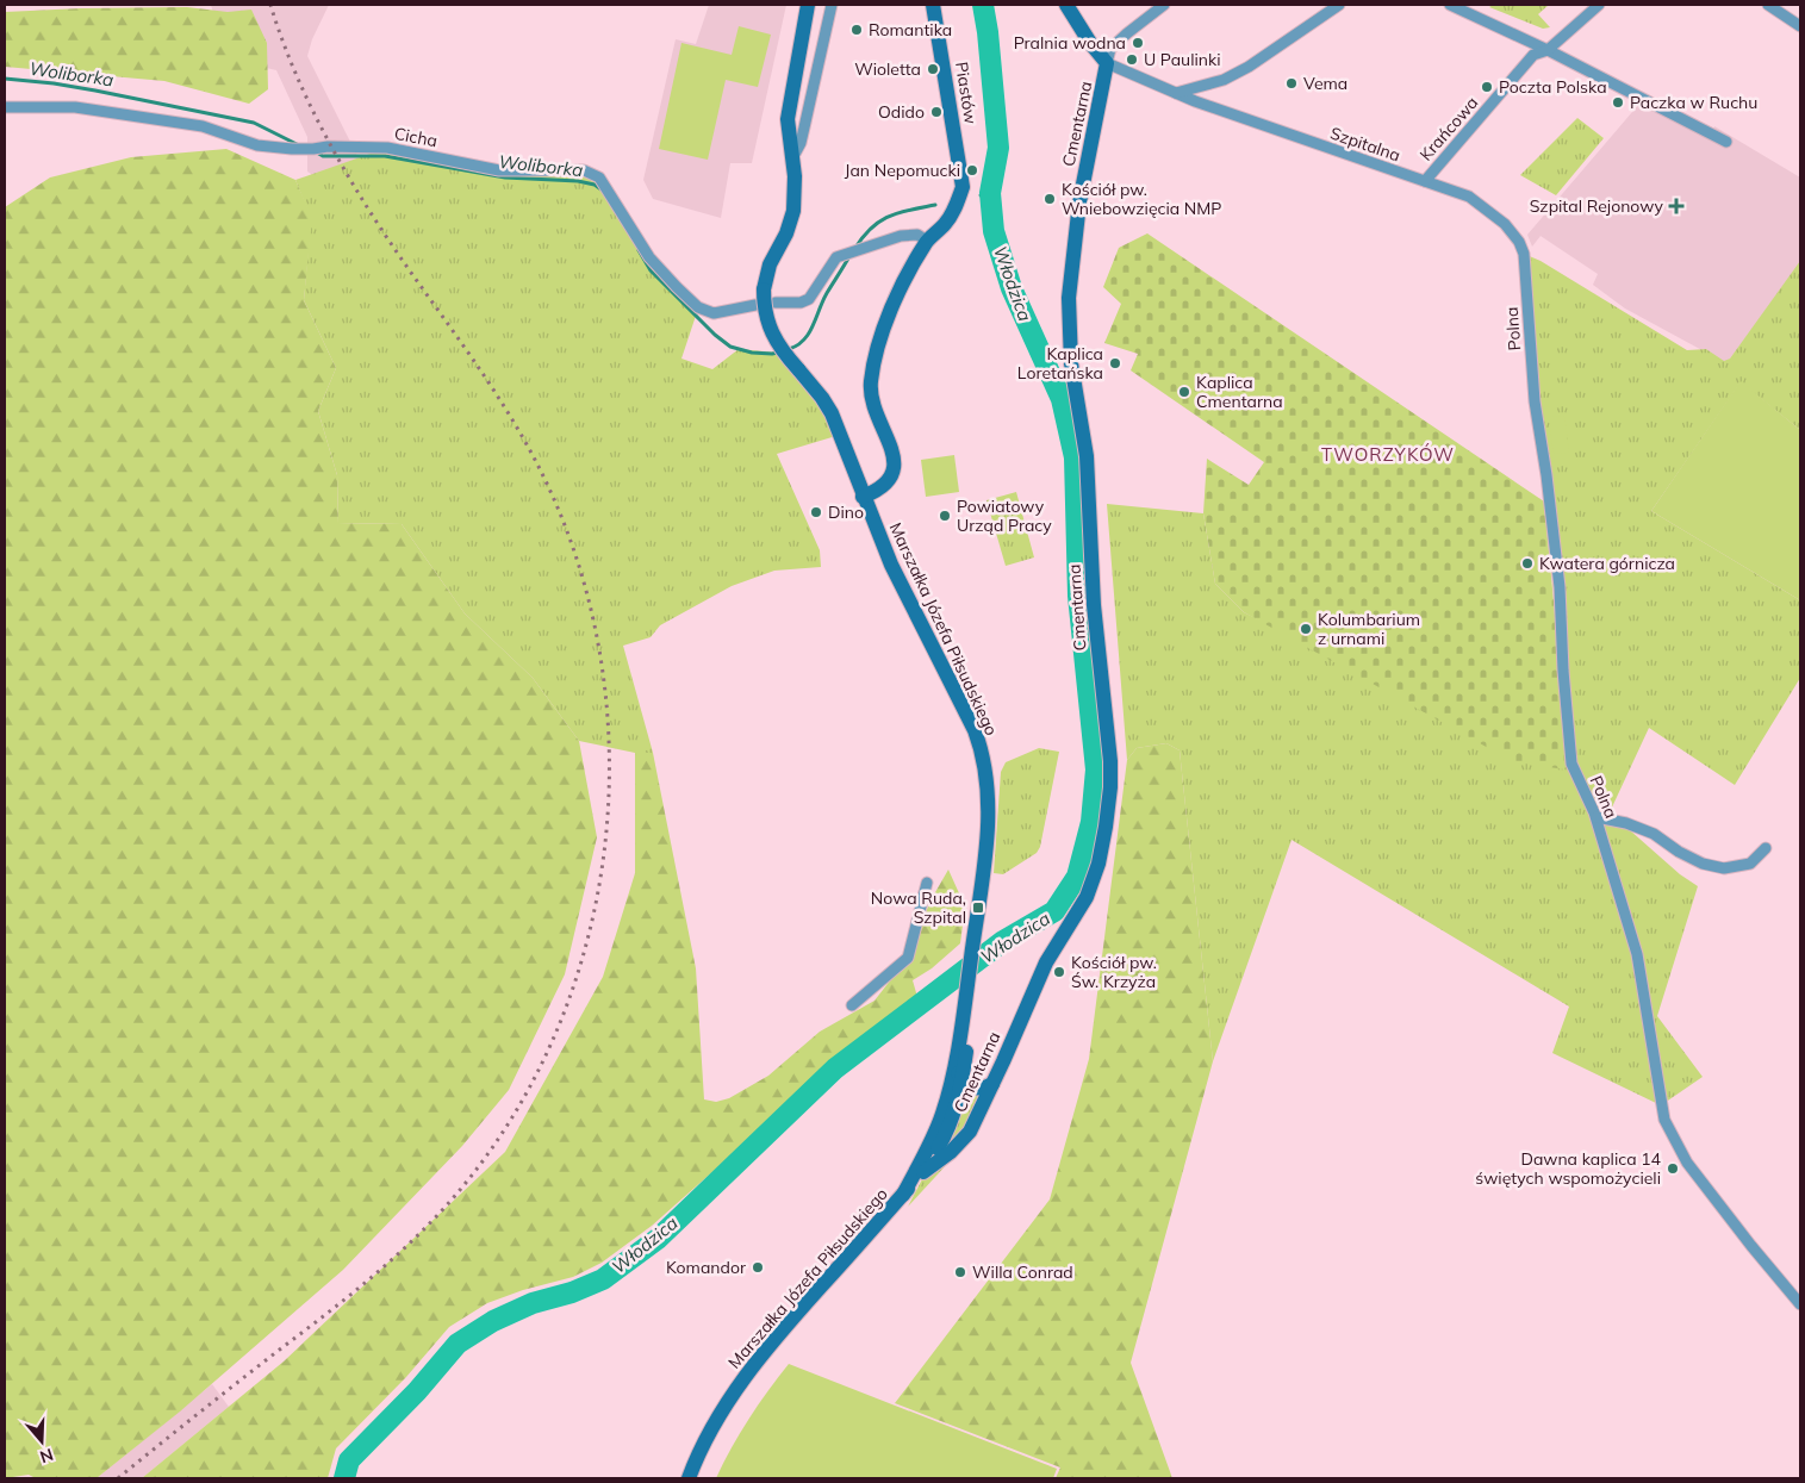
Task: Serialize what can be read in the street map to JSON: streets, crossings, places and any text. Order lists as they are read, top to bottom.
{
  "streets": {
    "street": [
      "Piastów",
      "Cmentarna",
      "Krańcowa",
      "Cicha",
      "Szpitalna",
      "Polna",
      "Marszałka Józefa Piłsudskiego"
    ]
  },
  "crossings": [
    ["Piastów", "Cicha"],
    ["Cmentarna", "Szpitalna"],
    ["Cmentarna", "Marszałka Józefa Piłsudskiego"],
    ["Krańcowa", "Szpitalna"],
    ["Szpitalna", "Polna"]
  ],
  "districts": ["TWORZYKÓW"],
  "water": ["Woliborka", "Włodzica"],
  "places": {
    "other": [
      "Romantika",
      "Pralnia wodna",
      "U Paulinki",
      "Wioletta",
      "Vema",
      "Poczta Polska",
      "Paczka w Ruchu",
      "Odido",
      "Jan Nepomucki",
      "Kościół pw. Wniebowzięcia NMP",
      "Kaplica Loretańska",
      "Kaplica Cmentarna",
      "Dino",
      "Powiatowy Urząd Pracy",
      "Kwatera górnicza",
      "Kolumbarium z urnami",
      "Kościół pw. Św. Krzyża",
      "Dawna kaplica 14 świętych wspomożycieli",
      "Komandor",
      "Willa Conrad"
    ],
    "health": ["Szpital Rejonowy"],
    "transit": ["Nowa Ruda, Szpital"]
  },
  "north": "bottom"
}
